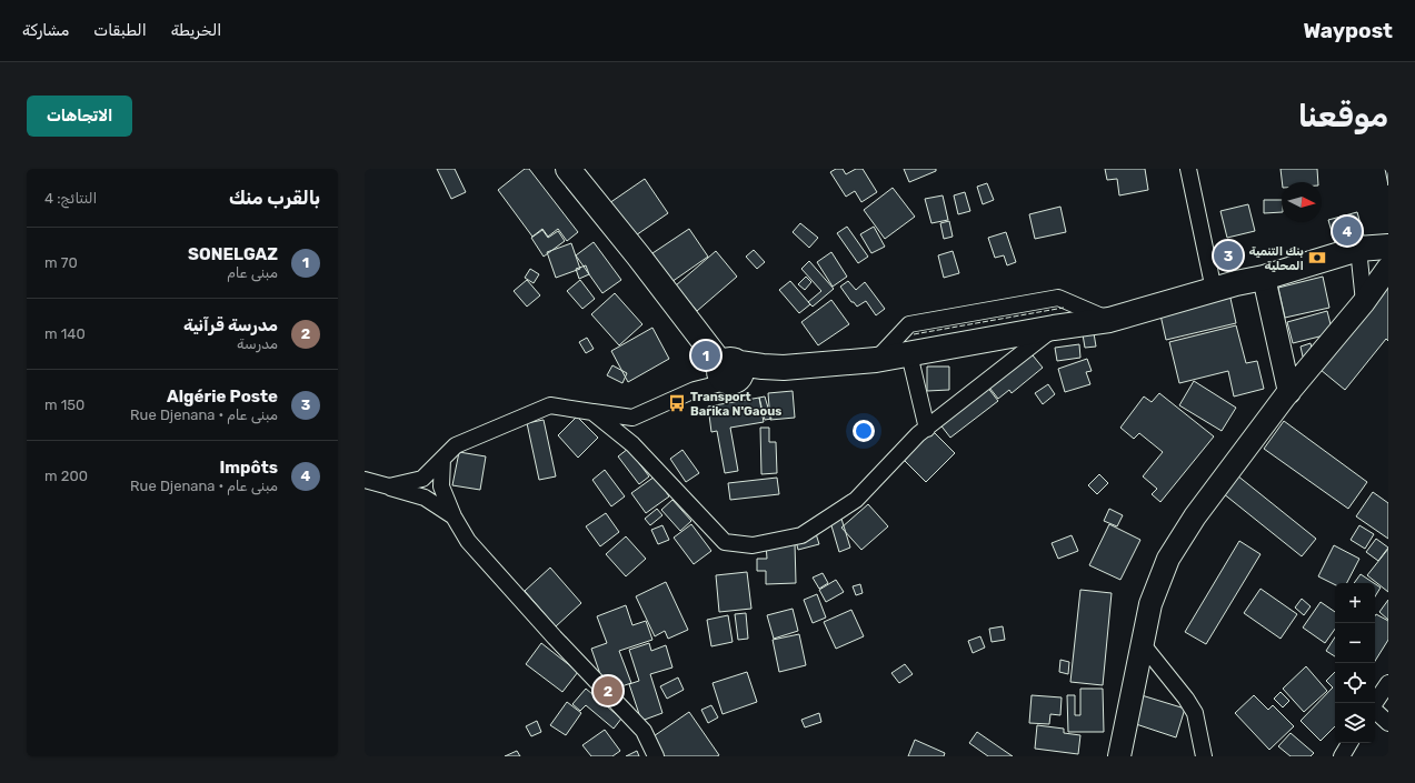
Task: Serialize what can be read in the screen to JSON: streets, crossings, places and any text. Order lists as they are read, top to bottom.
{
  "places": {
    "bank": ["بنك التنمية المحلية"],
    "bus stop": ["Transport Barika N'Gaous"]
  },
  "north": "right",
  "page": {
    "header": "Waypost",
    "nav": ["الخريطة", "الطبقات", "مشاركة"],
    "buttons": "الاتجاهات",
    "title": "موقعنا",
    "heading": ["بالقرب منك", "النتائج: 4"],
    "pins": [
      "4",
      "3",
      "1",
      "2"
    ],
    "list": [
      {
        "mark": "1",
        "name": "SONELGAZ",
        "note": "مبنى عام",
        "value": "70 m"
      },
      {
        "mark": "2",
        "name": "مدرسة قرآنية",
        "note": "مدرسة",
        "value": "140 m"
      },
      {
        "mark": "3",
        "name": "Algérie Poste",
        "note": "مبنى عام · Rue Djenana",
        "value": "150 m"
      },
      {
        "mark": "4",
        "name": "Impôts",
        "note": "مبنى عام · Rue Djenana",
        "value": "200 m"
      }
    ],
    "map_buttons": ["+", "−"]
  }
}
